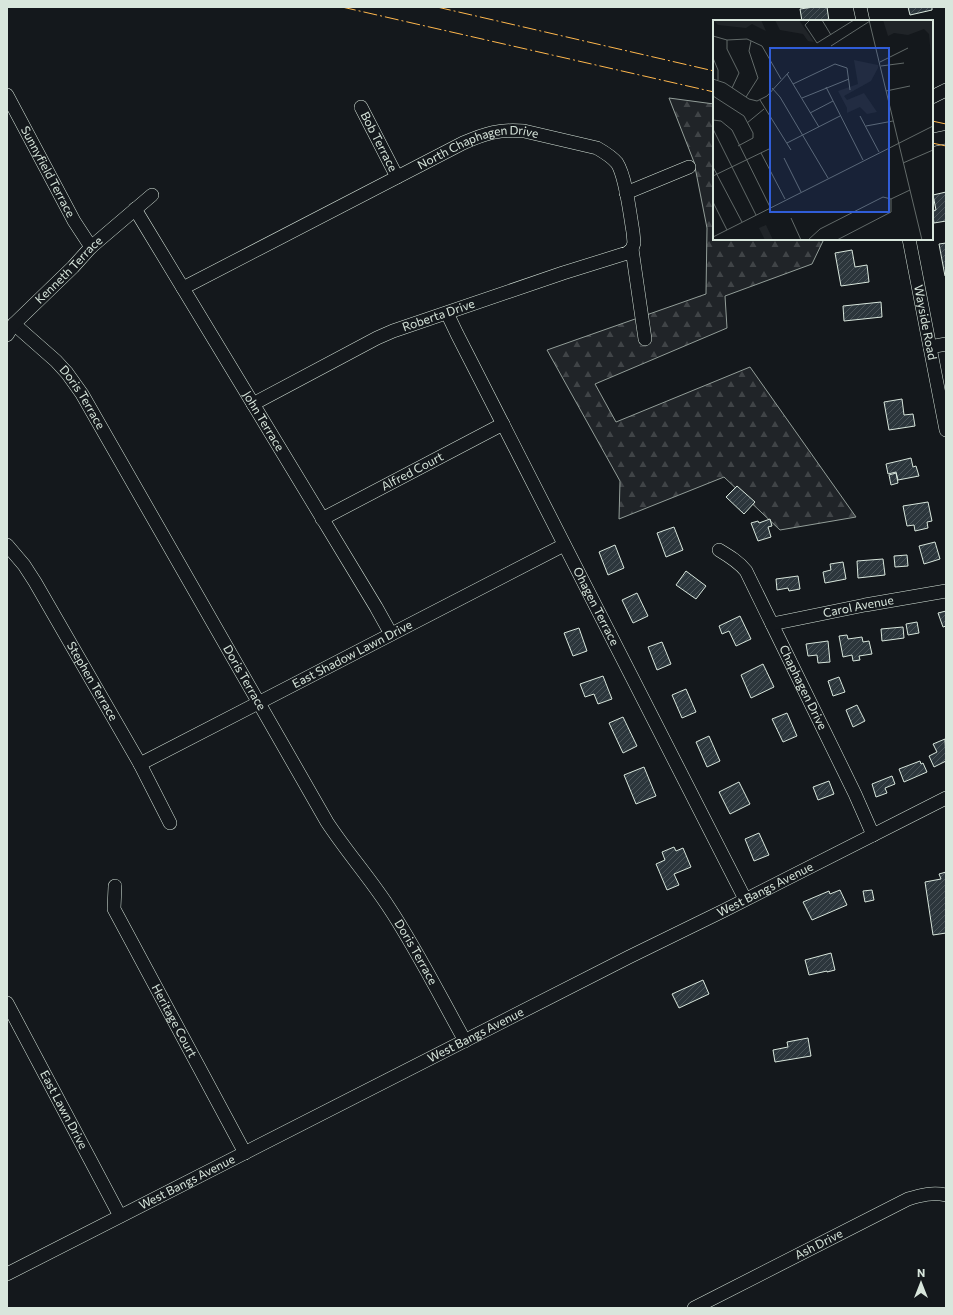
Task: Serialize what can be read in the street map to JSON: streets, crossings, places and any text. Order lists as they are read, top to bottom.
{
  "streets": {
    "street": [
      "Bob Terrace",
      "North Chaphagen Drive",
      "Sunnyfield Terrace",
      "Kenneth Terrace",
      "Roberta Drive",
      "Wayside Road",
      "Doris Terrace",
      "John Terrace",
      "Alfred Court",
      "Ohagen Terrace",
      "Carol Avenue",
      "East Shadow Lawn Drive",
      "Stephen Terrace",
      "Chaphagen Drive",
      "West Bangs Avenue",
      "Heritage Court",
      "East Lawn Drive",
      "Ash Drive"
    ]
  },
  "crossings": [
    ["Bob Terrace", "North Chaphagen Drive"],
    ["North Chaphagen Drive", "Roberta Drive"],
    ["North Chaphagen Drive", "John Terrace"],
    ["Sunnyfield Terrace", "Kenneth Terrace"],
    ["Kenneth Terrace", "Doris Terrace"],
    ["Kenneth Terrace", "John Terrace"],
    ["Roberta Drive", "John Terrace"],
    ["Roberta Drive", "Ohagen Terrace"],
    ["Doris Terrace", "East Shadow Lawn Drive"],
    ["Doris Terrace", "West Bangs Avenue"],
    ["John Terrace", "Alfred Court"],
    ["John Terrace", "East Shadow Lawn Drive"],
    ["Alfred Court", "Ohagen Terrace"],
    ["Ohagen Terrace", "East Shadow Lawn Drive"],
    ["Ohagen Terrace", "West Bangs Avenue"],
    ["Carol Avenue", "Chaphagen Drive"],
    ["East Shadow Lawn Drive", "Stephen Terrace"],
    ["Chaphagen Drive", "West Bangs Avenue"],
    ["West Bangs Avenue", "Heritage Court"],
    ["West Bangs Avenue", "East Lawn Drive"]
  ],
  "north": "top"
}
